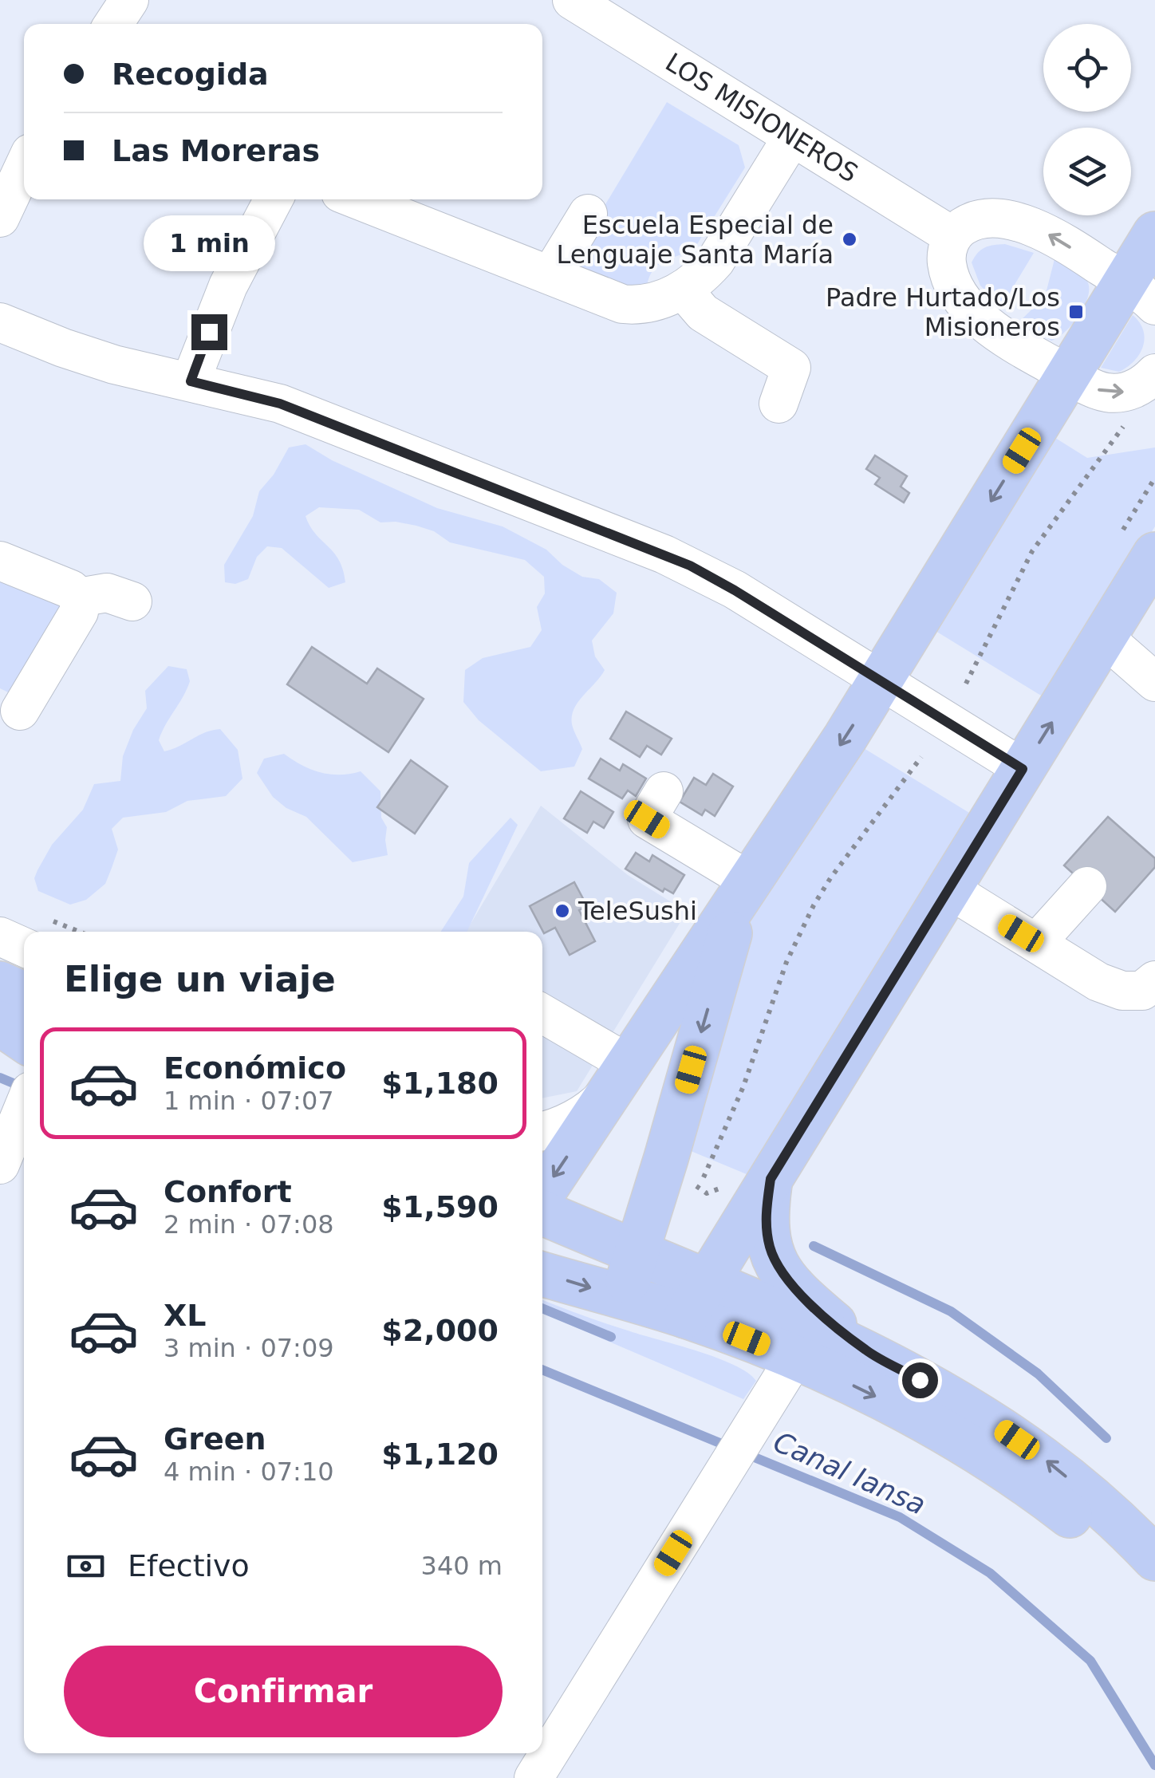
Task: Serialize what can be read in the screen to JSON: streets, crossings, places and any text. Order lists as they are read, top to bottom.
{
  "streets": {
    "street": ["LOS MISIONEROS"]
  },
  "water": ["Canal Iansa"],
  "places": {
    "other": ["Escuela Especial de Lenguaje Santa María", "TeleSushi"],
    "transit": ["Padre Hurtado/Los Misioneros"]
  },
  "page": {
    "banner": ["Recogida", "Las Moreras"],
    "bubble": "1 min",
    "heading": "Elige un viaje",
    "list": [
      {
        "name": "Económico",
        "note": "1 min · 07:07",
        "value": "$1,180"
      },
      {
        "name": "Confort",
        "note": "2 min · 07:08",
        "value": "$1,590"
      },
      {
        "name": "XL",
        "note": "3 min · 07:09",
        "value": "$2,000"
      },
      {
        "name": "Green",
        "note": "4 min · 07:10",
        "value": "$1,120"
      }
    ],
    "pay": ["Efectivo", "340 m"],
    "buttons": "Confirmar"
  }
}
